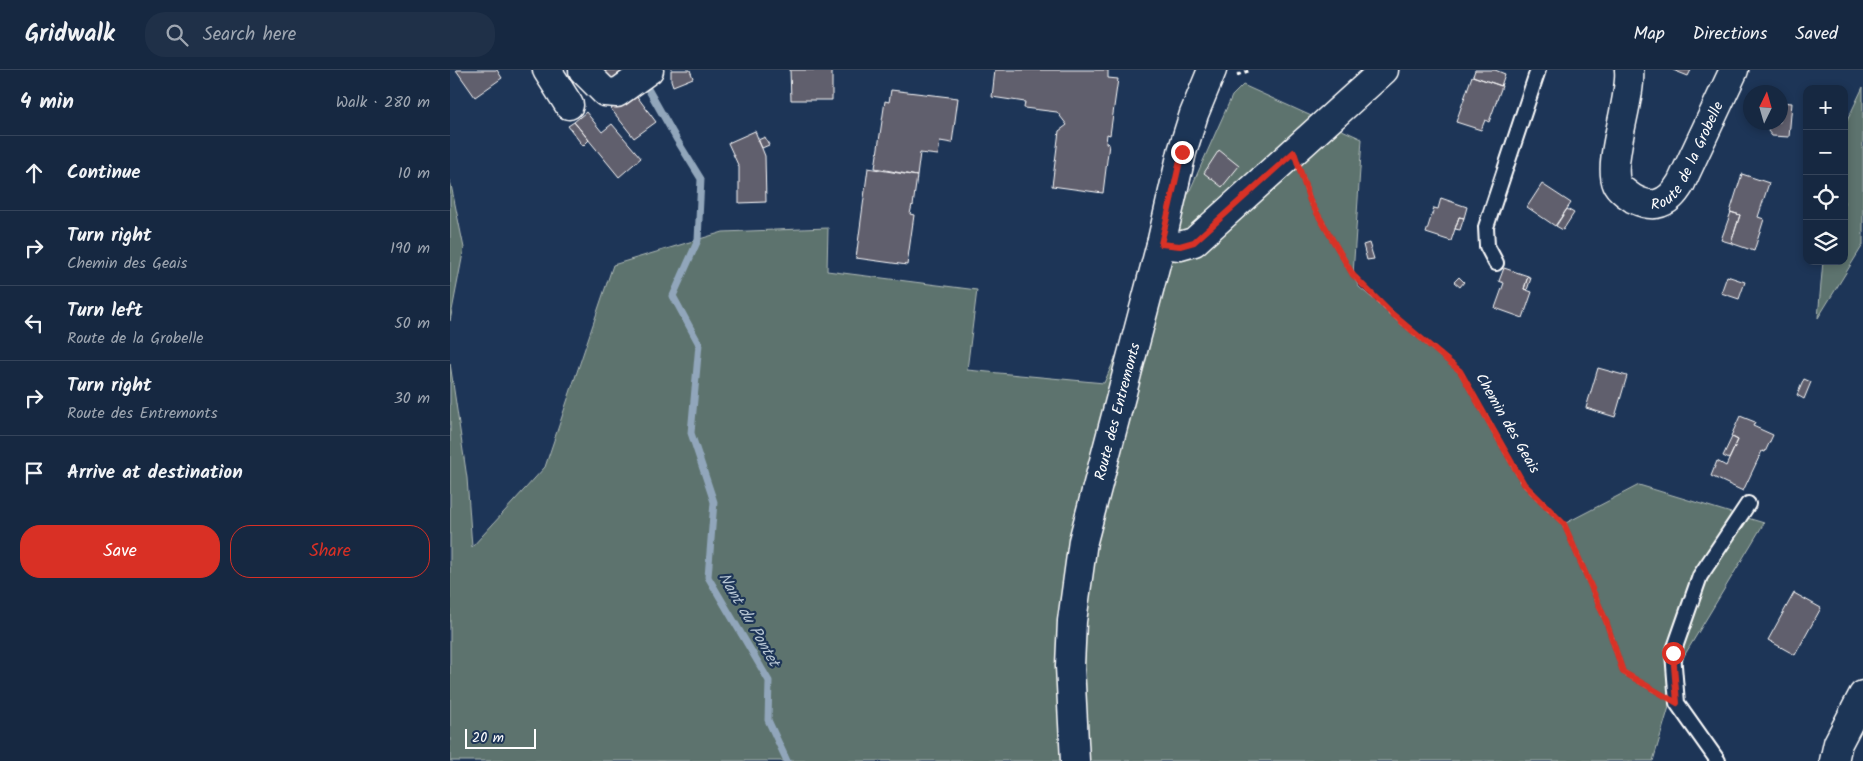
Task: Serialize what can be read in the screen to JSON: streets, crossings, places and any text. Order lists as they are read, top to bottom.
{
  "streets": {
    "street": ["Route de la Grobelle", "Route des Entremonts"],
    "path": ["Chemin des Geais"]
  },
  "water": ["Nant du Pontet"],
  "scale_bar": "20 m",
  "north": "top",
  "page": {
    "header": "Gridwalk",
    "search": "Search here",
    "nav": ["Map", "Directions", "Saved"],
    "heading": ["4 min", "Walk · 280 m"],
    "map_buttons": ["+", "−"],
    "list": [
      ["Continue", "10 m"],
      ["Turn right", "Chemin des Geais", "190 m"],
      ["Turn left", "Route de la Grobelle", "50 m"],
      ["Turn right", "Route des Entremonts", "30 m"],
      "Arrive at destination"
    ],
    "buttons": ["Save", "Share"],
    "scale": "20 m"
  }
}
